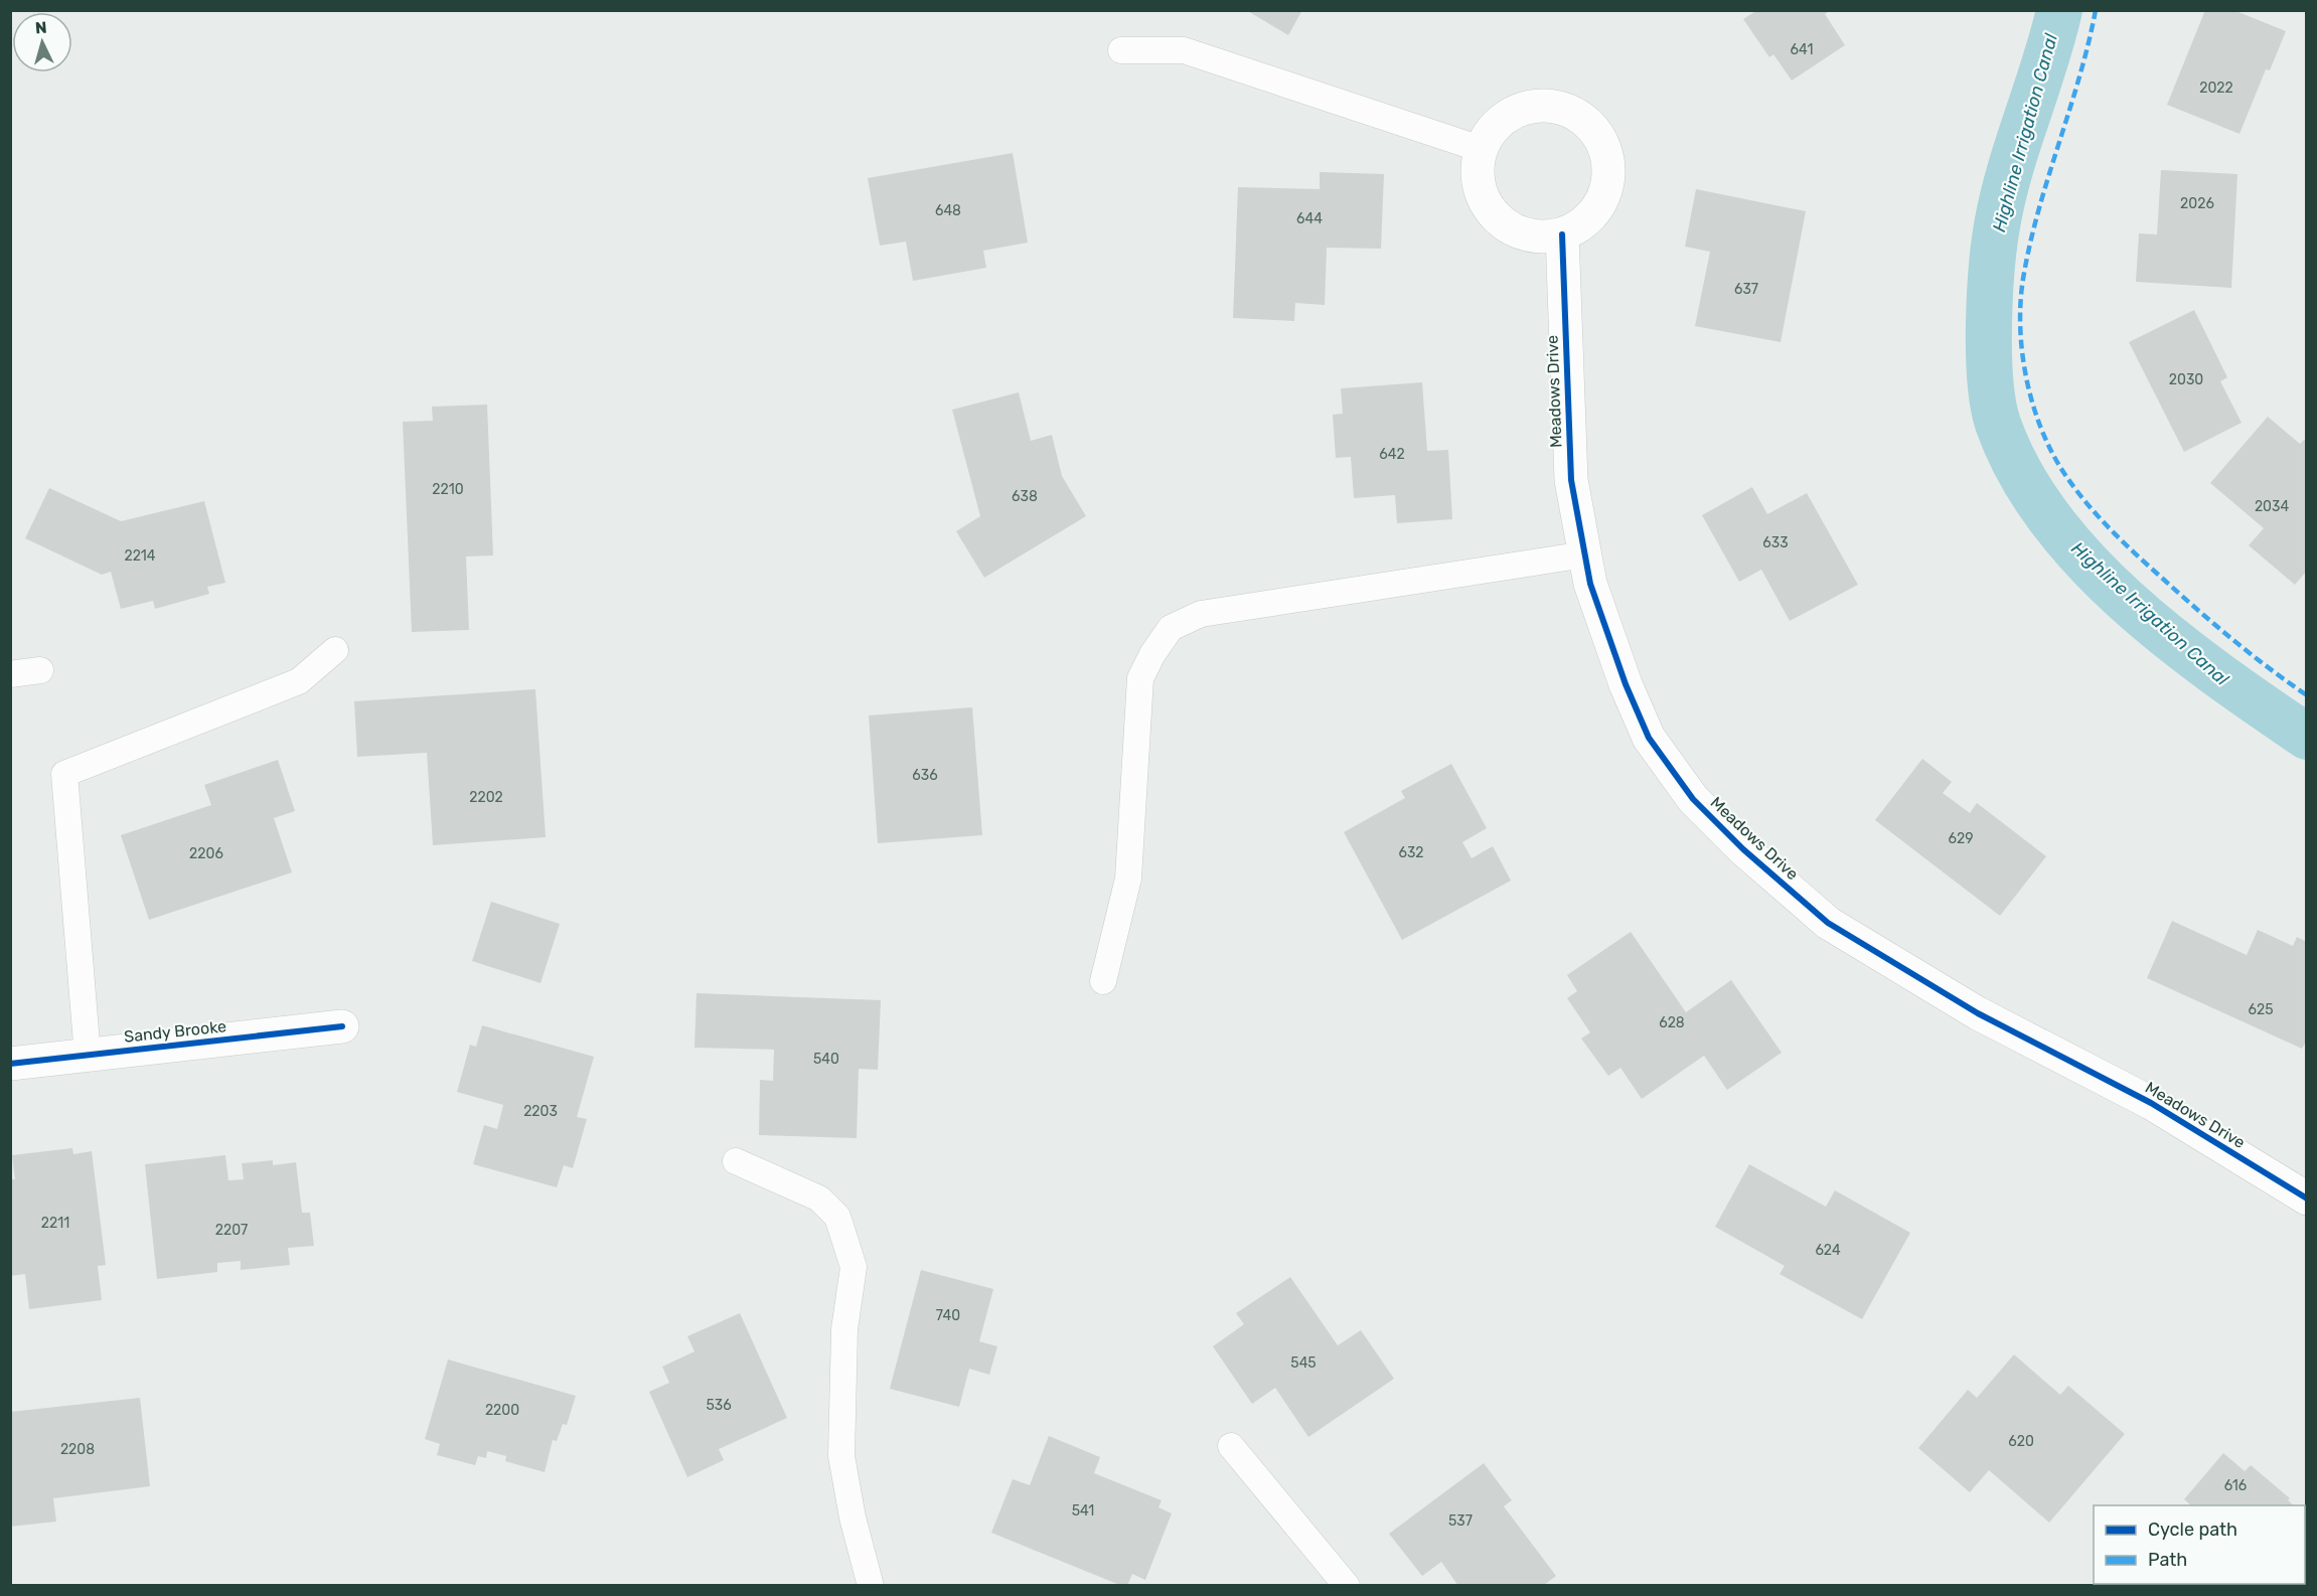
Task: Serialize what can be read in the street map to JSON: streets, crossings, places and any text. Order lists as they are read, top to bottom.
{
  "streets": {
    "street": ["Meadows Drive", "Sandy Brooke"]
  },
  "water": ["Highline Irrigation Canal"],
  "house_numbers": [
    "641",
    "2022",
    "2026",
    "648",
    "644",
    "637",
    "2030",
    "642",
    "2210",
    "638",
    "2034",
    "633",
    "2214",
    "636",
    "2202",
    "629",
    "632",
    "2206",
    "625",
    "628",
    "540",
    "2203",
    "2211",
    "2207",
    "624",
    "740",
    "545",
    "536",
    "2200",
    "620",
    "2208",
    "616",
    "541",
    "537"
  ],
  "legend": ["Cycle path", "Path"],
  "north": "top"
}
